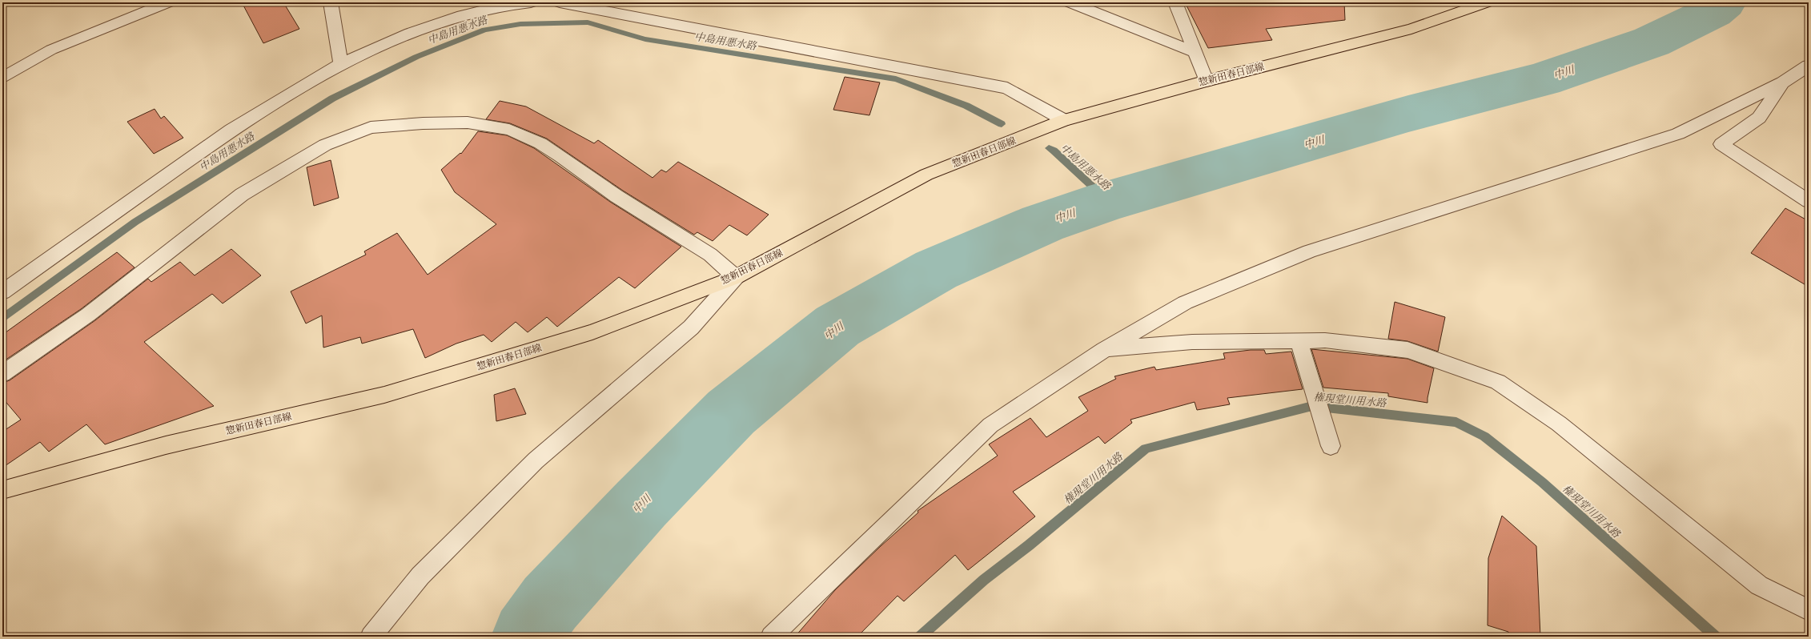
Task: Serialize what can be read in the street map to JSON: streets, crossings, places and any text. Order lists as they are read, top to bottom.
{
  "streets": {
    "main road": ["惣新田春日部線"]
  },
  "water": ["中島用悪水路", "中川", "権現堂川用水路"]
}
